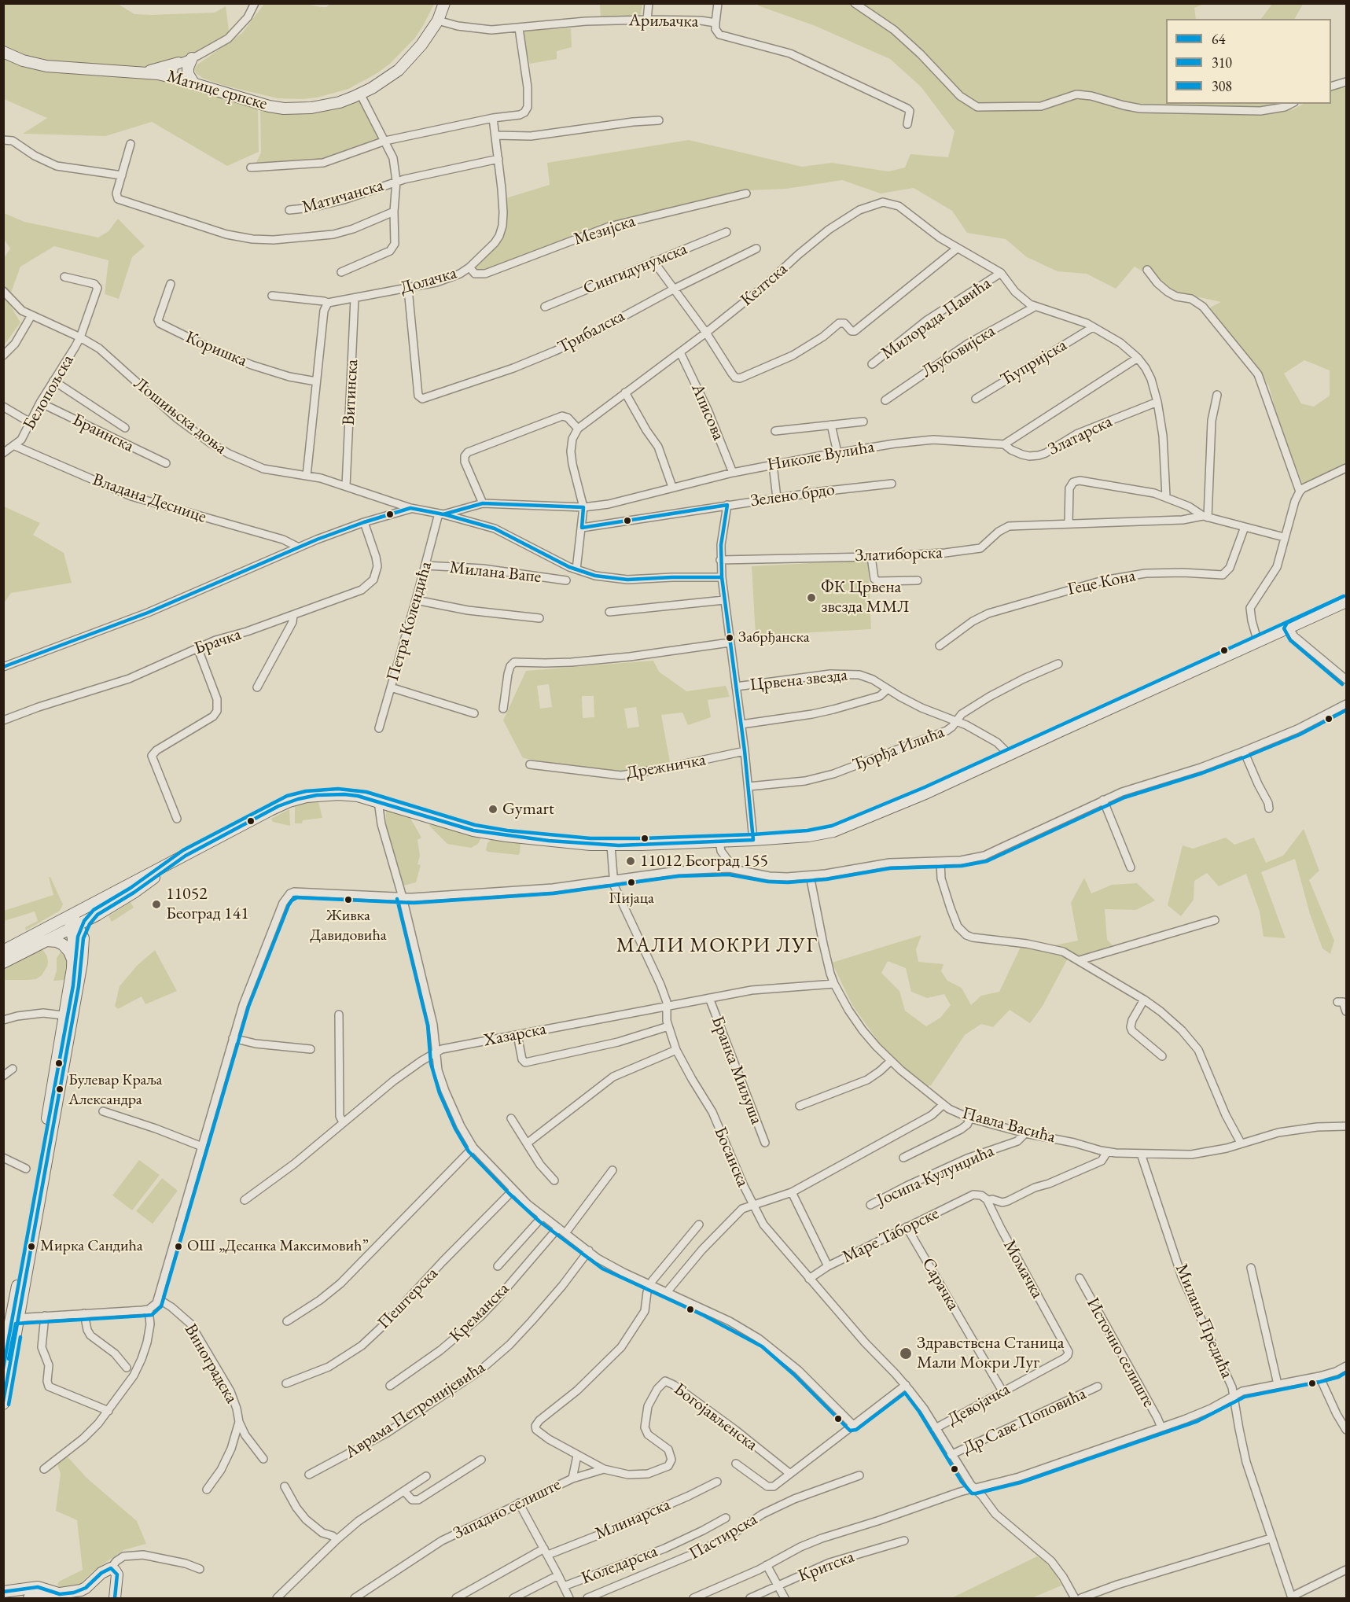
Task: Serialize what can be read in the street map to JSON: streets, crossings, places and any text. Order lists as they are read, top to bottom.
{
  "streets": {
    "main road": ["Матице српске"],
    "street": [
      "Ариљачка",
      "Матичанска",
      "Мезијска",
      "Сингидунумска",
      "Долачка",
      "Келтска",
      "Милорада Павића",
      "Трибалска",
      "Коришка",
      "Љубовијска",
      "Ћупријска",
      "Белопољска",
      "Витинска",
      "Аписова",
      "Лошињска доња",
      "Браинска",
      "Златарска",
      "Николе Вулића",
      "Зелено брдо",
      "Владана Деснице",
      "Златиборска",
      "Милана Вапе",
      "Геце Кона",
      "Петра Колендића",
      "Брачка",
      "Црвена звезда",
      "Ђорђа Илића",
      "Дрежничка",
      "Хазарска",
      "Бранка Миљуша",
      "Павла Васића",
      "Босанска",
      "Јосипа Кулунџића",
      "Маре Таборске",
      "Момачка",
      "Сарачка",
      "Пештерска",
      "Креманска",
      "Милана Предића",
      "Источно селиште",
      "Виноградска",
      "Девојачка",
      "Аврама Петронијевића",
      "Богојављенска",
      "Др Саве Поповића",
      "Западно селиште",
      "Млинарска",
      "Пастирска",
      "Коледарска",
      "Критска"
    ]
  },
  "crossings": [
    ["Ариљачка", "Матице српске"],
    ["Матице српске", "Матичанска"],
    ["Матичанска", "Долачка"],
    ["Мезијска", "Долачка"],
    ["Долачка", "Трибалска"],
    ["Долачка", "Витинска"],
    ["Келтска", "Милорада Павића"],
    ["Келтска", "Аписова"],
    ["Белопољска", "Лошињска доња"],
    ["Белопољска", "Браинска"],
    ["Белопољска", "Владана Деснице"],
    ["Витинска", "Лошињска доња"],
    ["Аписова", "Николе Вулића"],
    ["Златарска", "Николе Вулића"],
    ["Златиборска", "Геце Кона"],
    ["Милана Вапе", "Петра Колендића"],
    ["Црвена звезда", "Ђорђа Илића"],
    ["Хазарска", "Бранка Миљуша"],
    ["Хазарска", "Павла Васића"],
    ["Хазарска", "Босанска"],
    ["Павла Васића", "Јосипа Кулунџића"],
    ["Павла Васића", "Милана Предића"],
    ["Босанска", "Маре Таборске"],
    ["Босанска", "Девојачка"],
    ["Босанска", "Др Саве Поповића"],
    ["Маре Таборске", "Момачка"],
    ["Маре Таборске", "Сарачка"],
    ["Момачка", "Девојачка"],
    ["Сарачка", "Девојачка"],
    ["Богојављенска", "Западно селиште"]
  ],
  "districts": ["МАЛИ МОКРИ ЛУГ"],
  "places": [
    "ФК Црвена звезда ММЛ",
    "Забрђанска",
    "Gymart",
    "11012 Београд 155",
    "Пијаца",
    "Живка Давидовића",
    "11052 Београд 141",
    "Булевар Краља Александра",
    "Мирка Сандића",
    "ОШ „Десанка Максимовић”",
    "Здравствена Станица Мали Мокри Луг"
  ],
  "lines": ["transit line 64", "transit line 310", "transit line 308"],
  "legend": ["64", "310", "308"]
}
